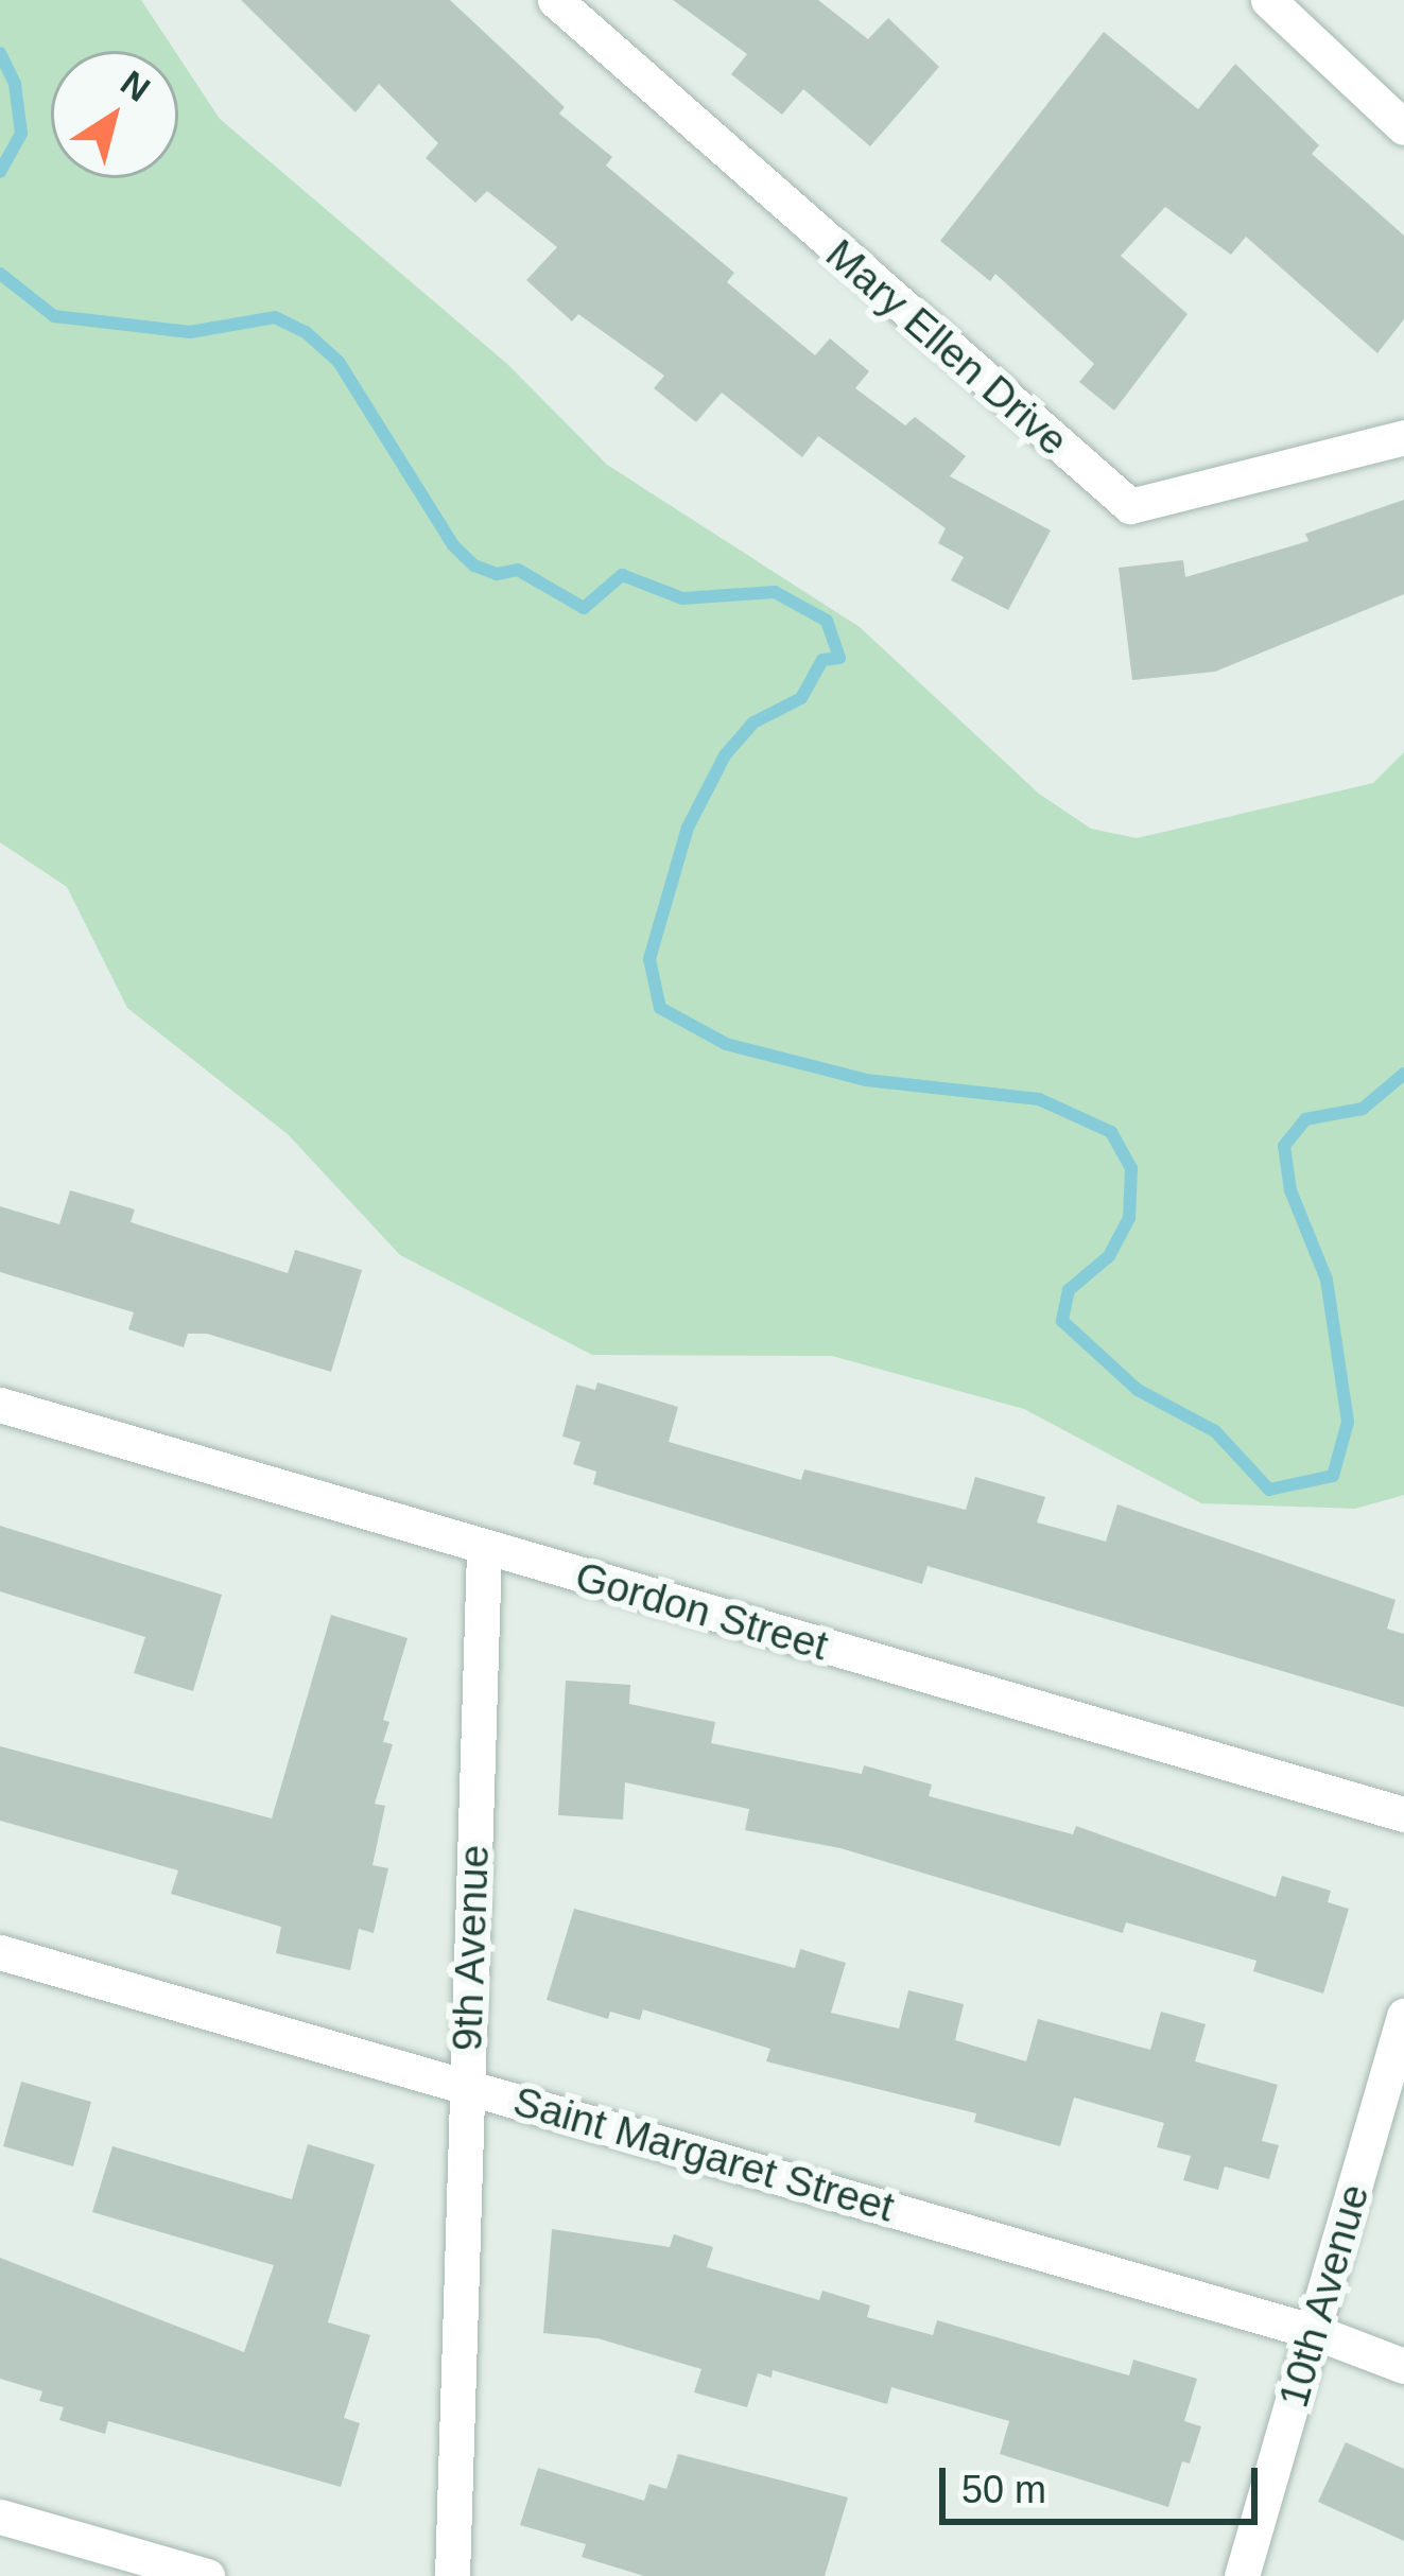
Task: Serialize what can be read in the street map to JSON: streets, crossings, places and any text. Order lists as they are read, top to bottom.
{
  "streets": {
    "street": [
      "Mary Ellen Drive",
      "Gordon Street",
      "9th Avenue",
      "Saint Margaret Street",
      "10th Avenue"
    ]
  },
  "crossings": [
    ["Gordon Street", "9th Avenue"],
    ["9th Avenue", "Saint Margaret Street"],
    ["Saint Margaret Street", "10th Avenue"]
  ],
  "scale_bar": "50 m",
  "north": "top right"
}
